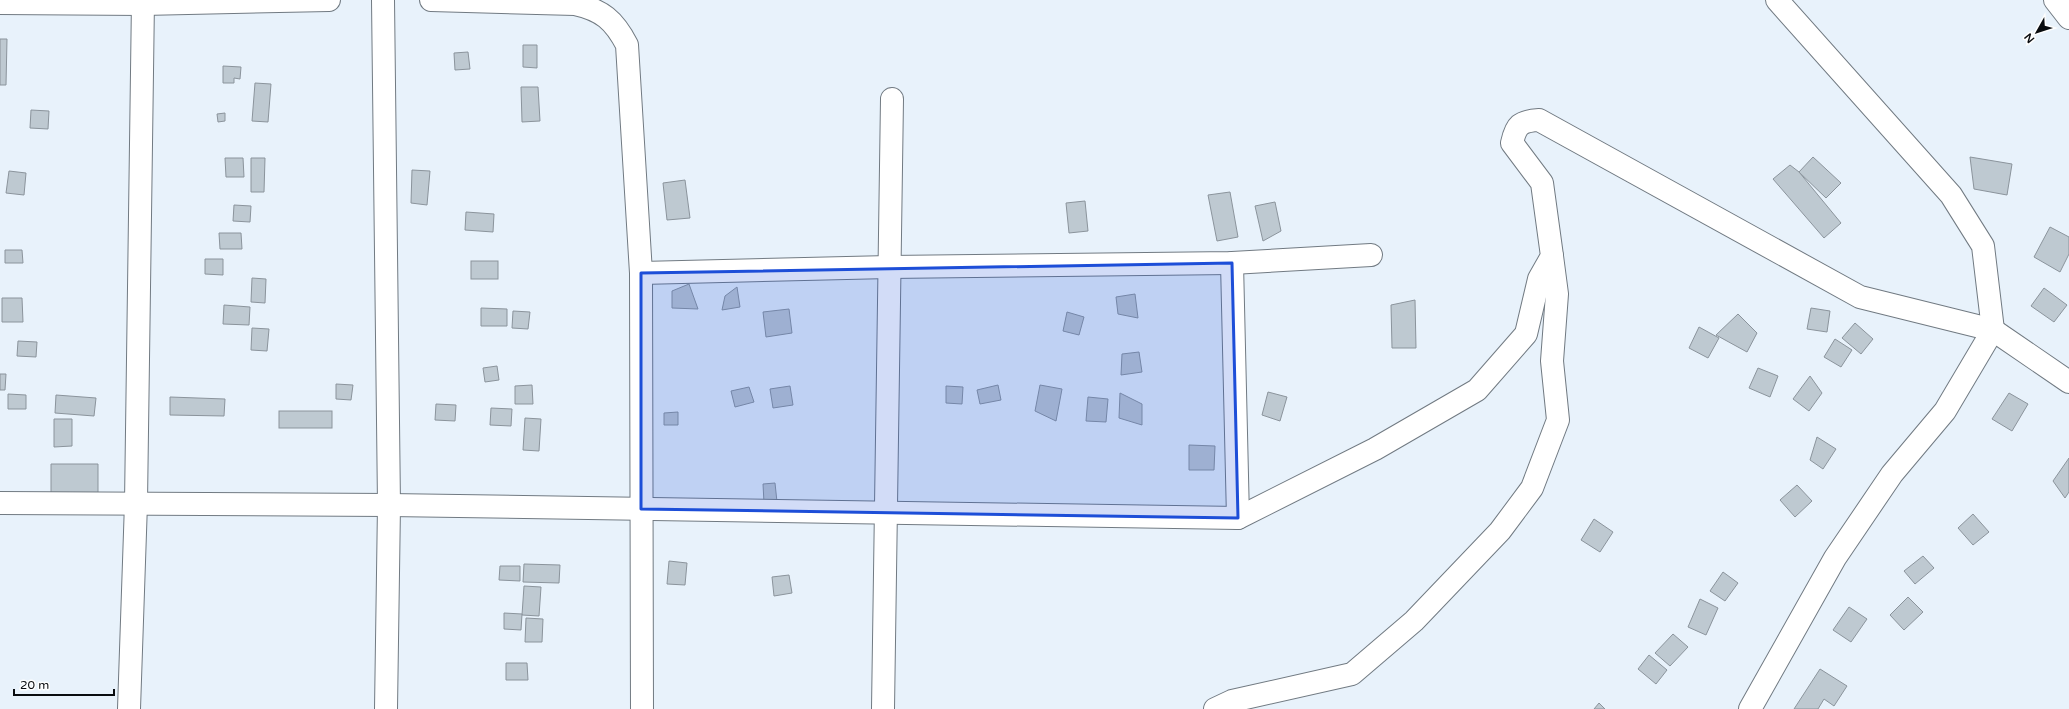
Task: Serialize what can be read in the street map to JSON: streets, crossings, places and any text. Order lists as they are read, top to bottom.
{
  "scale_bar": "20 m",
  "north": "bottom left"
}
